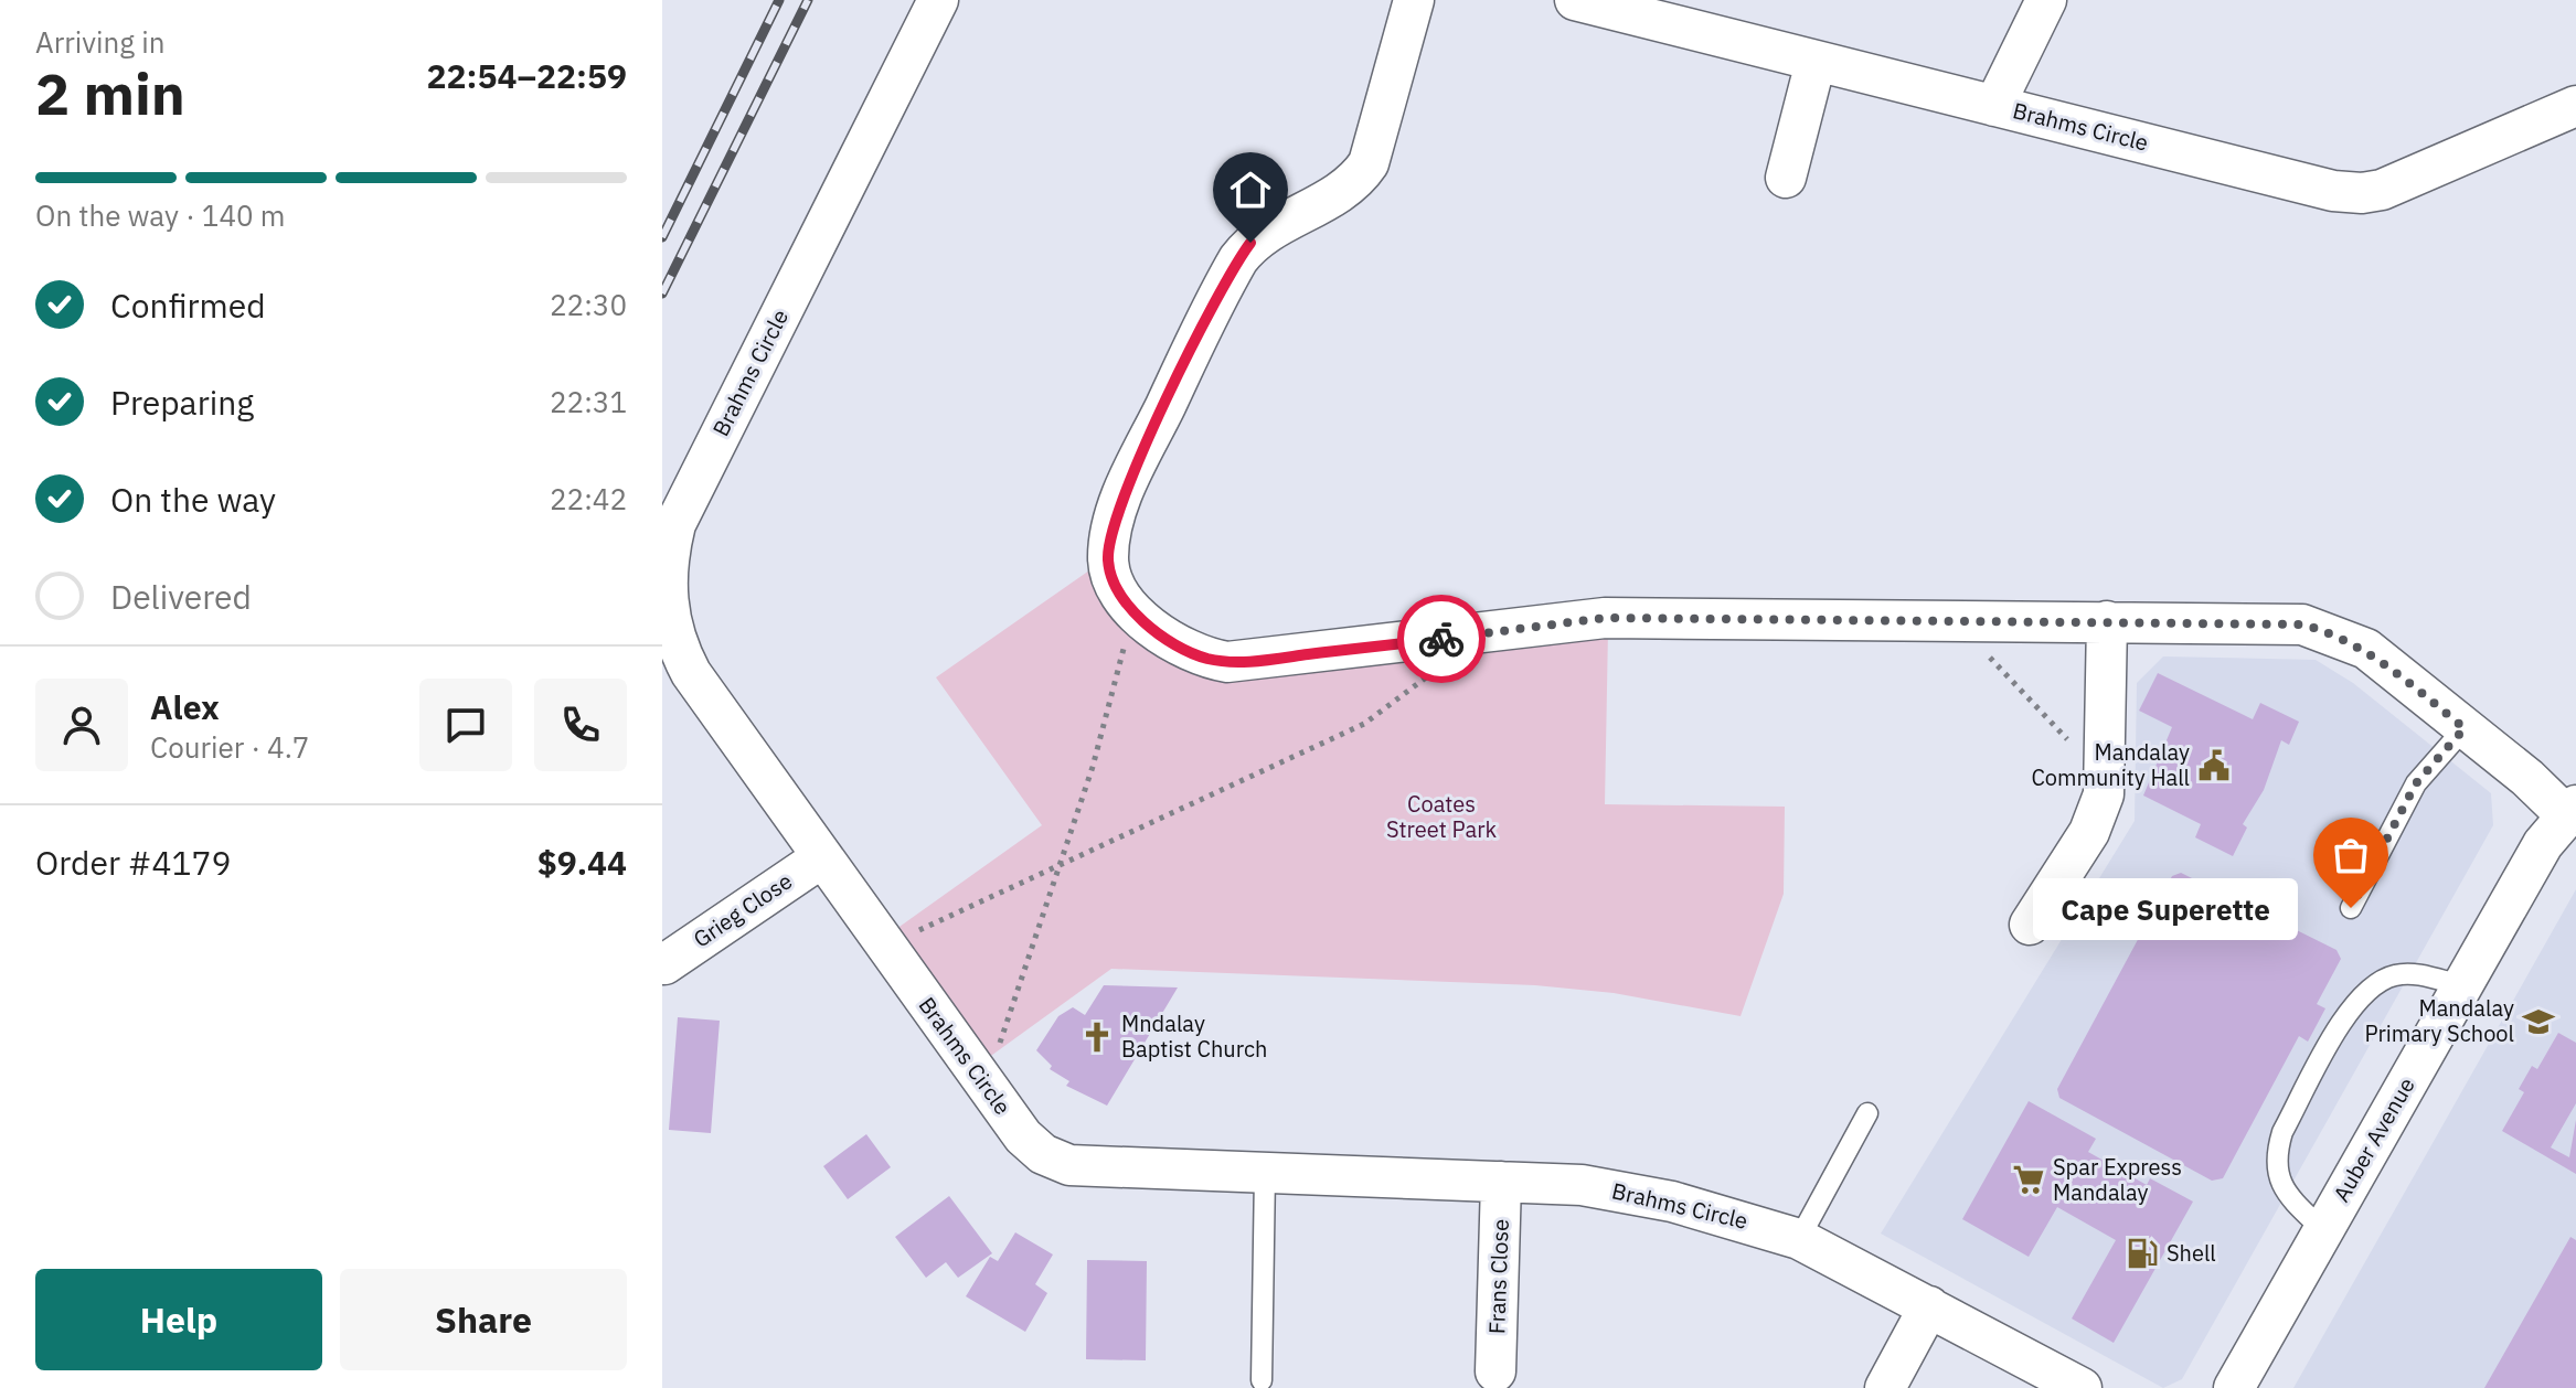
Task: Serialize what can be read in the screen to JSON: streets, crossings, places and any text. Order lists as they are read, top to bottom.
{
  "streets": {
    "street": [
      "Brahms Circle",
      "Grieg Close",
      "Auber Avenue",
      "Frans Close"
    ]
  },
  "crossings": [
    ["Brahms Circle", "Grieg Close"],
    ["Brahms Circle", "Frans Close"]
  ],
  "parks": ["Coates Street Park"],
  "places": {
    "public building": ["Mandalay Community Hall"],
    "other": ["Cape Superette"],
    "school or university": ["Mandalay Primary School"],
    "church": ["Mndalay Baptist Church"],
    "supermarket": ["Spar Express Mandalay"],
    "fuel station": ["Shell"]
  },
  "page": {
    "heading": ["2 min", "Arriving in", "22:54–22:59"],
    "panel": [
      "Alex",
      "Courier · 4.7",
      "Order #4179",
      "$9.44"
    ],
    "bar": "On the way · 140 m",
    "list": [
      ["Confirmed", "22:30"],
      ["Preparing", "22:31"],
      ["On the way", "22:42"],
      "Delivered"
    ],
    "bubble": "Cape Superette",
    "buttons": ["Help", "Share"]
  }
}
